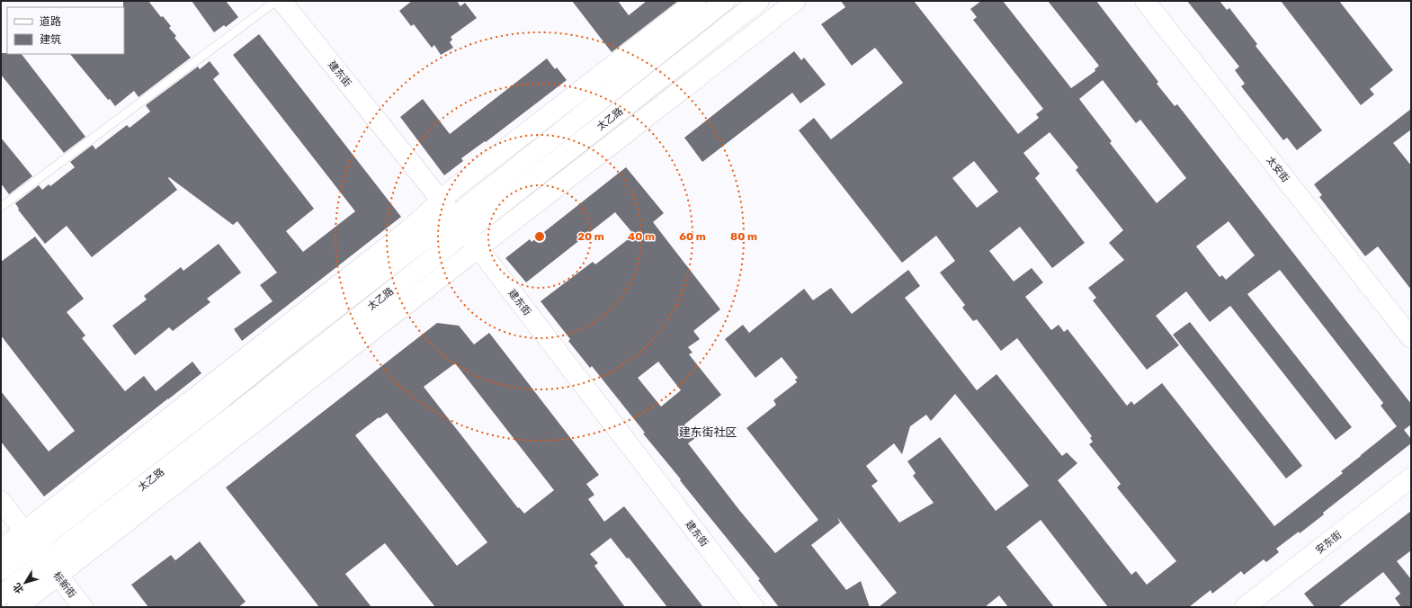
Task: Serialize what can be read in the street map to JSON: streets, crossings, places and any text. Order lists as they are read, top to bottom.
{
  "streets": {
    "main road": [
      "建东街",
      "太乙路",
      "太安街",
      "安东街",
      "标新街"
    ]
  },
  "crossings": [
    ["建东街", "太乙路"],
    ["太乙路", "标新街"]
  ],
  "districts": ["建东街社区"],
  "legend": ["道路", "建筑"],
  "north": "bottom left",
  "rings": [
    "20 m",
    "40 m",
    "60 m",
    "80 m"
  ]
}
